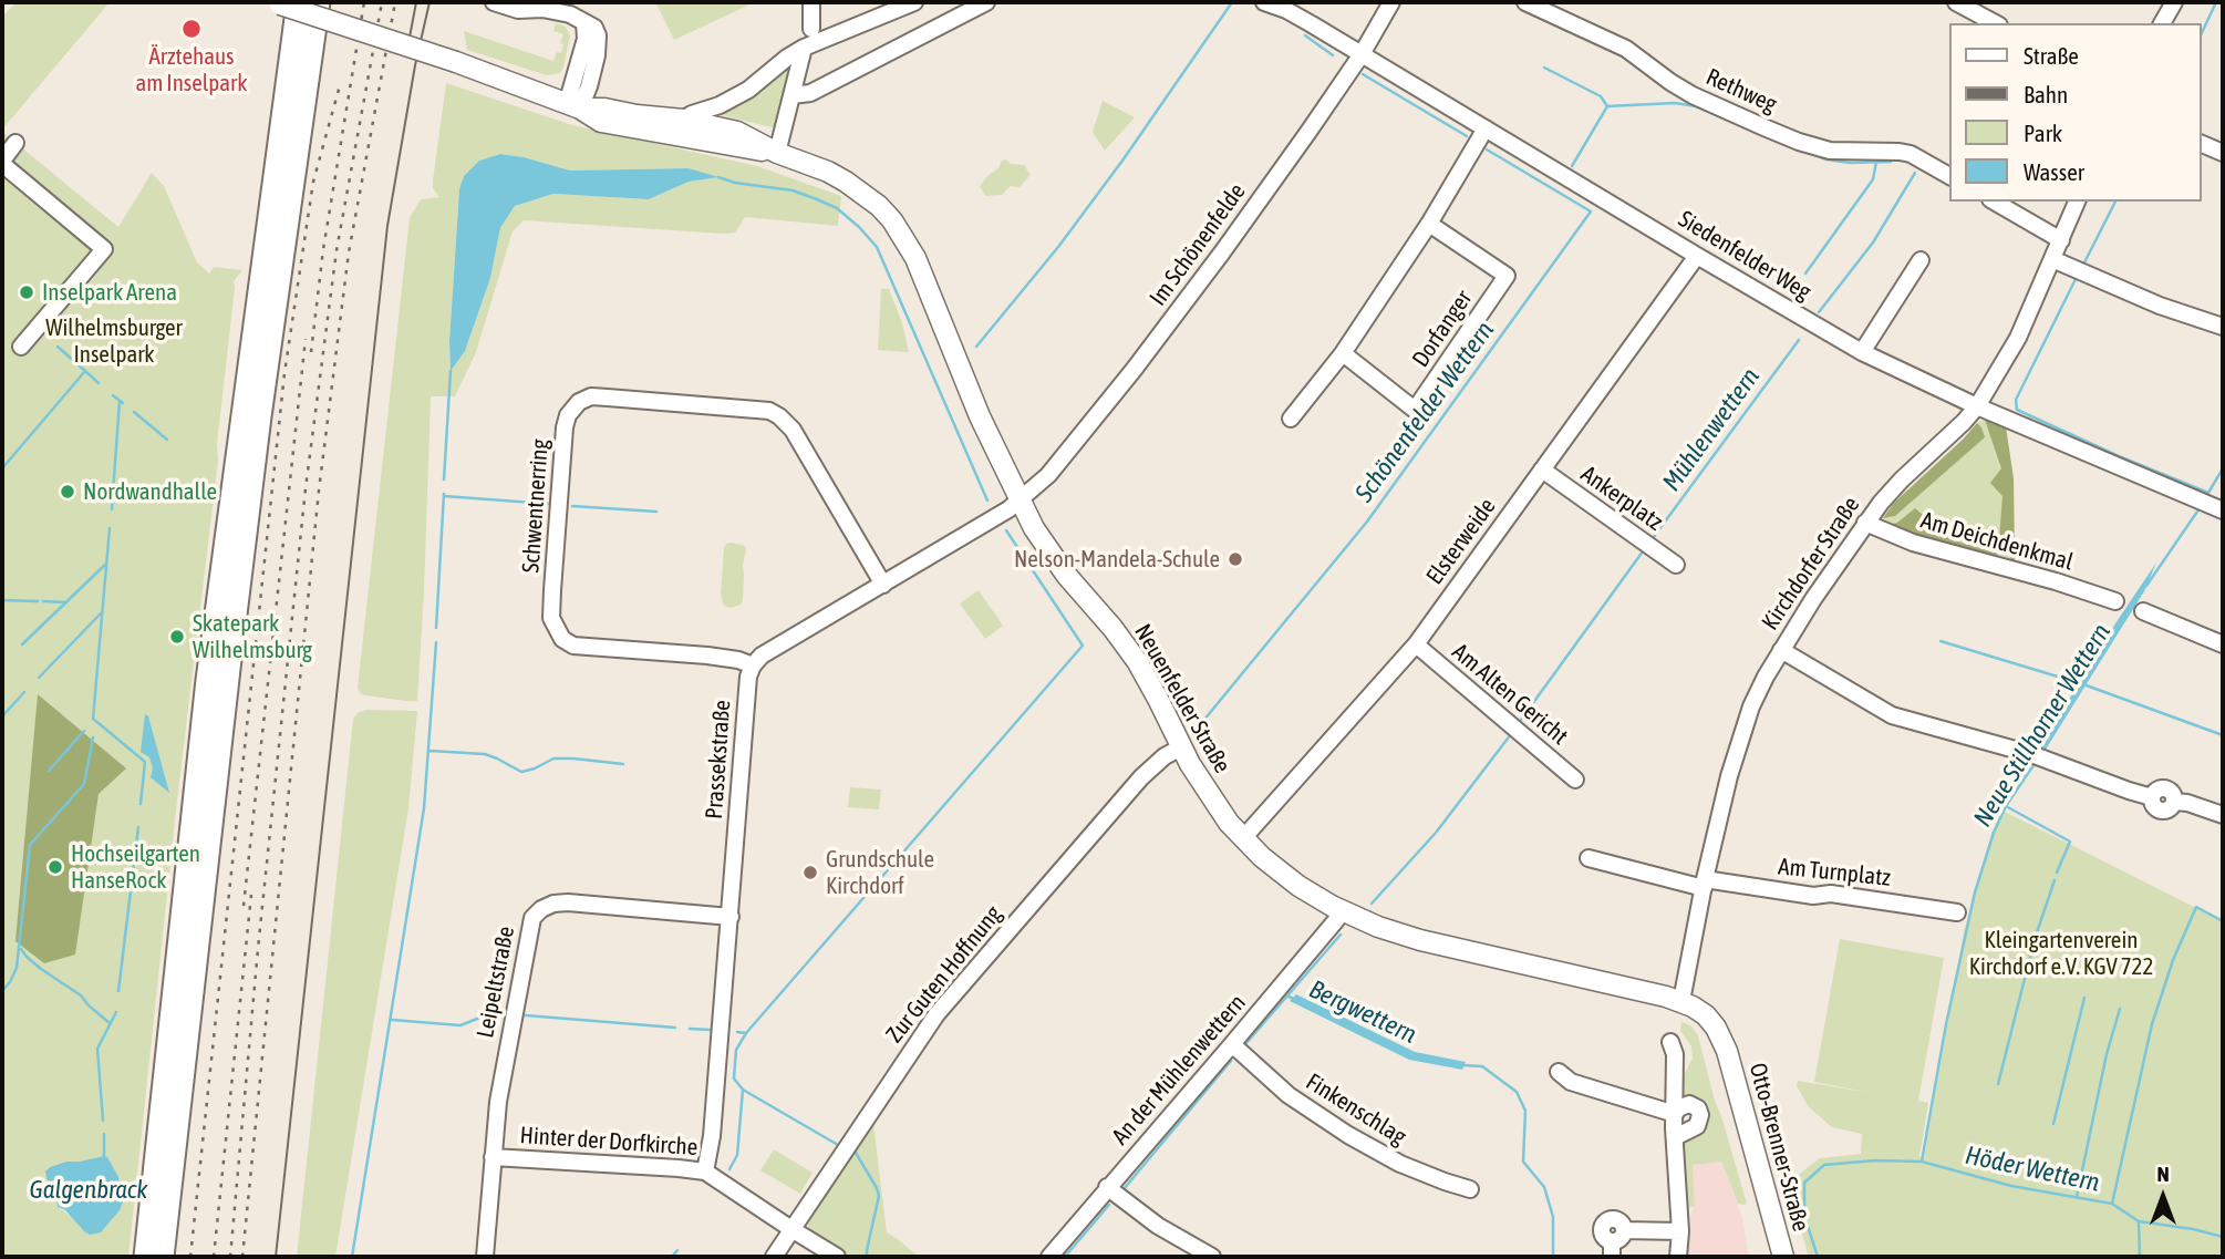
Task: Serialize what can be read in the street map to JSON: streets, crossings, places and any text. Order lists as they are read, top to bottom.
{
  "streets": {
    "main road": ["Neuenfelder Straße", "Otto-Brenner-Straße"],
    "street": [
      "Rethweg",
      "Im Schönenfelde",
      "Siedenfelder Weg",
      "Dorfanger",
      "Ankerplatz",
      "Schwentnerring",
      "Elsterweide",
      "Am Deichdenkmal",
      "Kirchdorfer Straße",
      "Am Alten Gericht",
      "Prassekstraße",
      "Am Turnplatz",
      "Zur Guten Hoffnung",
      "Leipeltstraße",
      "An der Mühlenwettern",
      "Finkenschlag",
      "Hinter der Dorfkirche"
    ]
  },
  "crossings": [
    ["Im Schönenfelde", "Siedenfelder Weg"],
    ["Im Schönenfelde", "Neuenfelder Straße"],
    ["Siedenfelder Weg", "Elsterweide"],
    ["Siedenfelder Weg", "Kirchdorfer Straße"],
    ["Ankerplatz", "Elsterweide"],
    ["Schwentnerring", "Prassekstraße"],
    ["Elsterweide", "Am Alten Gericht"],
    ["Elsterweide", "Neuenfelder Straße"],
    ["Am Deichdenkmal", "Kirchdorfer Straße"],
    ["Kirchdorfer Straße", "Neuenfelder Straße"],
    ["Kirchdorfer Straße", "Am Turnplatz"],
    ["Neuenfelder Straße", "Zur Guten Hoffnung"],
    ["Neuenfelder Straße", "An der Mühlenwettern"],
    ["Neuenfelder Straße", "Otto-Brenner-Straße"],
    ["Prassekstraße", "Leipeltstraße"],
    ["Prassekstraße", "Hinter der Dorfkirche"],
    ["Zur Guten Hoffnung", "Hinter der Dorfkirche"],
    ["Leipeltstraße", "Hinter der Dorfkirche"],
    ["An der Mühlenwettern", "Finkenschlag"]
  ],
  "water": [
    "Schönenfelder Wettern",
    "Mühlenwettern",
    "Neue Stillhorner Wettern",
    "Bergwettern",
    "Höder Wettern",
    "Galgenbrack"
  ],
  "parks": ["Wilhelmsburger Inselpark", "Kleingartenverein Kirchdorf e.V. KGV 722"],
  "places": [
    "Ärztehaus am Inselpark",
    "Inselpark Arena",
    "Nordwandhalle",
    "Nelson-Mandela-Schule",
    "Skatepark Wilhelmsburg",
    "Hochseilgarten HanseRock",
    "Grundschule Kirchdorf"
  ],
  "legend": [
    "Straße",
    "Bahn",
    "Park",
    "Wasser"
  ],
  "north": "top"
}
